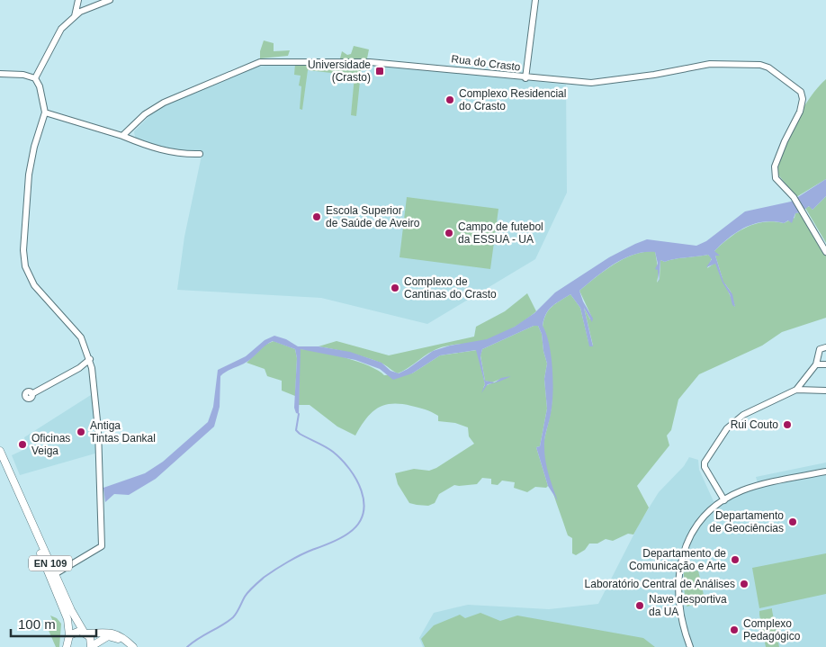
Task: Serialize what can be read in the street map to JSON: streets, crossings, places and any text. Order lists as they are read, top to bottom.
{
  "streets": {
    "main road": ["EN 109"],
    "street": ["Rua do Crasto"]
  },
  "places": {
    "transit": ["Universidade (Crasto)"],
    "other": [
      "Complexo Residencial do Crasto",
      "Escola Superior de Saúde de Aveiro",
      "Campo de futebol da ESSUA - UA",
      "Complexo de Cantinas do Crasto",
      "Rui Couto",
      "Antiga Tintas Dankal",
      "Oficinas Veiga",
      "Departamento de Geociências",
      "Departamento de Comunicação e Arte",
      "Laboratório Central de Análises",
      "Nave desportiva da UA",
      "Complexo Pedagógico"
    ]
  },
  "scale_bar": "100 m"
}
